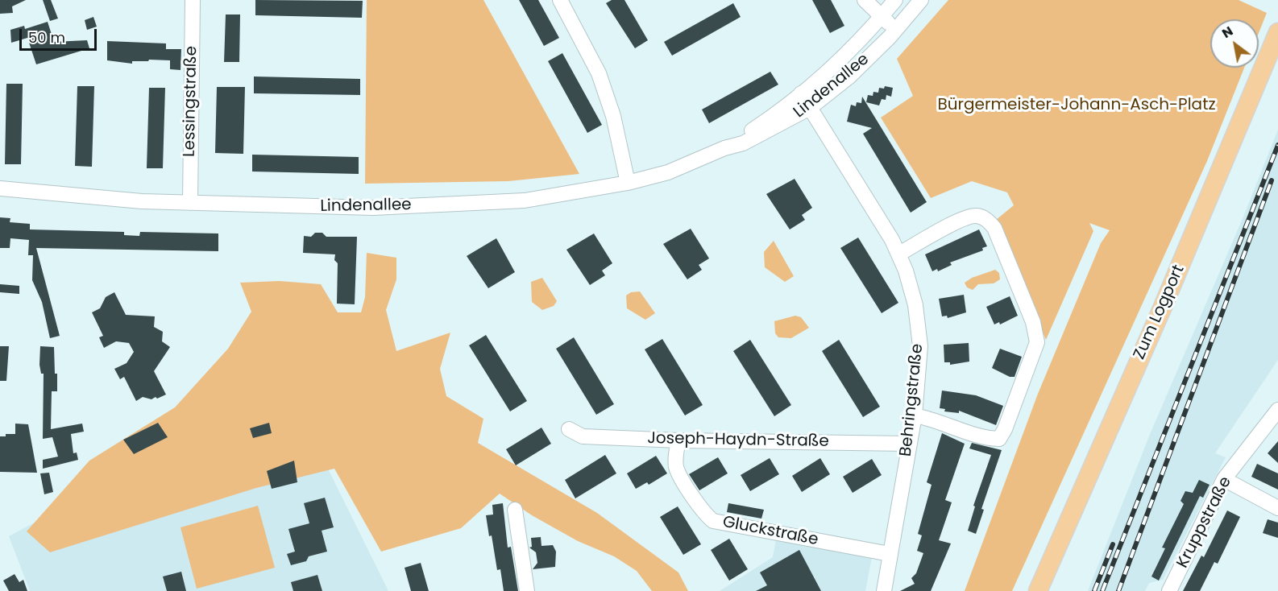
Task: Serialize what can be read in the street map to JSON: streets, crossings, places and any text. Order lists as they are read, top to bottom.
{
  "streets": {
    "main road": ["Zum Logport"],
    "street": [
      "Lindenallee",
      "Lessingstraße",
      "Behringstraße",
      "Joseph-Haydn-Straße",
      "Kruppstraße",
      "Gluckstraße"
    ]
  },
  "crossings": [
    ["Lindenallee", "Lessingstraße"],
    ["Lindenallee", "Behringstraße"],
    ["Behringstraße", "Joseph-Haydn-Straße"],
    ["Behringstraße", "Gluckstraße"],
    ["Joseph-Haydn-Straße", "Gluckstraße"]
  ],
  "parks": ["Bürgermeister-Johann-Asch-Platz"],
  "scale_bar": "50 m",
  "north": "top left"
}
